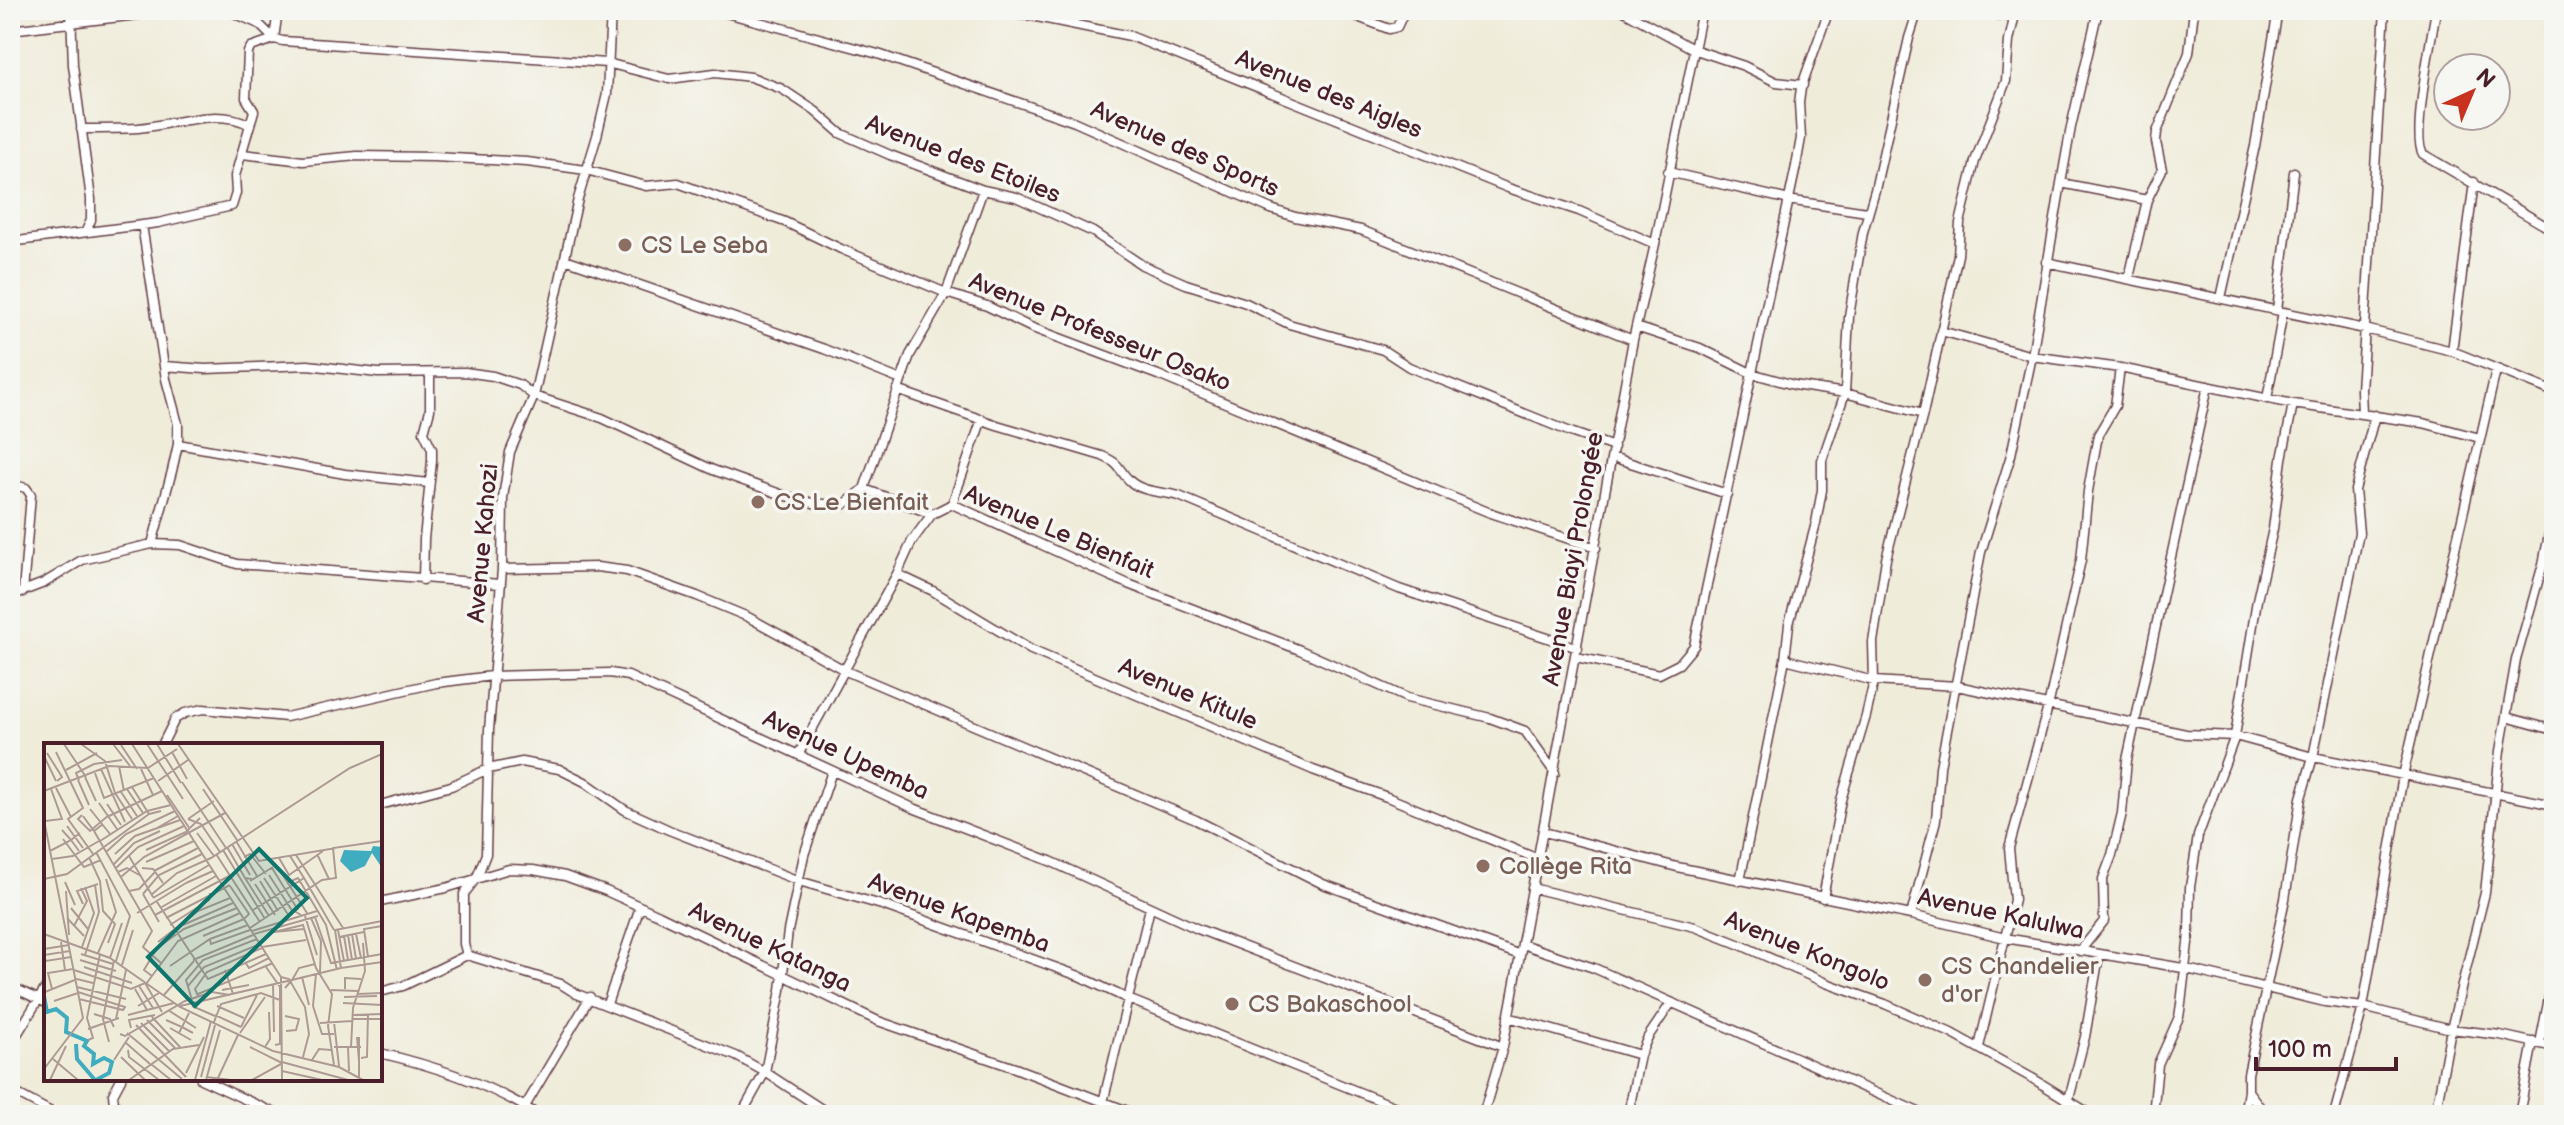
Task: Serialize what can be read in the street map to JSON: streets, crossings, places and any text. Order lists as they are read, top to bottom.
{
  "streets": {
    "street": [
      "Avenue des Aigles",
      "Avenue des Sports",
      "Avenue des Etoiles",
      "Avenue Professeur Osako",
      "Avenue Le Bienfait",
      "Avenue Kahozi",
      "Avenue Biayi Prolongée",
      "Avenue Kitule",
      "Avenue Upemba",
      "Avenue Kapemba",
      "Avenue Kalulwa",
      "Avenue Katanga",
      "Avenue Kongolo"
    ]
  },
  "crossings": [
    ["Avenue des Aigles", "Avenue Biayi Prolongée"],
    ["Avenue des Sports", "Avenue Biayi Prolongée"],
    ["Avenue des Etoiles", "Avenue Kahozi"],
    ["Avenue des Etoiles", "Avenue Biayi Prolongée"],
    ["Avenue Professeur Osako", "Avenue Kahozi"],
    ["Avenue Professeur Osako", "Avenue Biayi Prolongée"],
    ["Avenue Le Bienfait", "Avenue Biayi Prolongée"],
    ["Avenue Kahozi", "Avenue Upemba"],
    ["Avenue Kahozi", "Avenue Kapemba"],
    ["Avenue Kahozi", "Avenue Katanga"],
    ["Avenue Biayi Prolongée", "Avenue Kitule"],
    ["Avenue Biayi Prolongée", "Avenue Upemba"],
    ["Avenue Biayi Prolongée", "Avenue Kalulwa"],
    ["Avenue Biayi Prolongée", "Avenue Kongolo"]
  ],
  "places": [
    "CS Le Seba",
    "CS Le Bienfait",
    "Collège Rita",
    "CS Chandelier d'or",
    "CS Bakaschool"
  ],
  "scale_bar": "100 m",
  "north": "top right"
}
